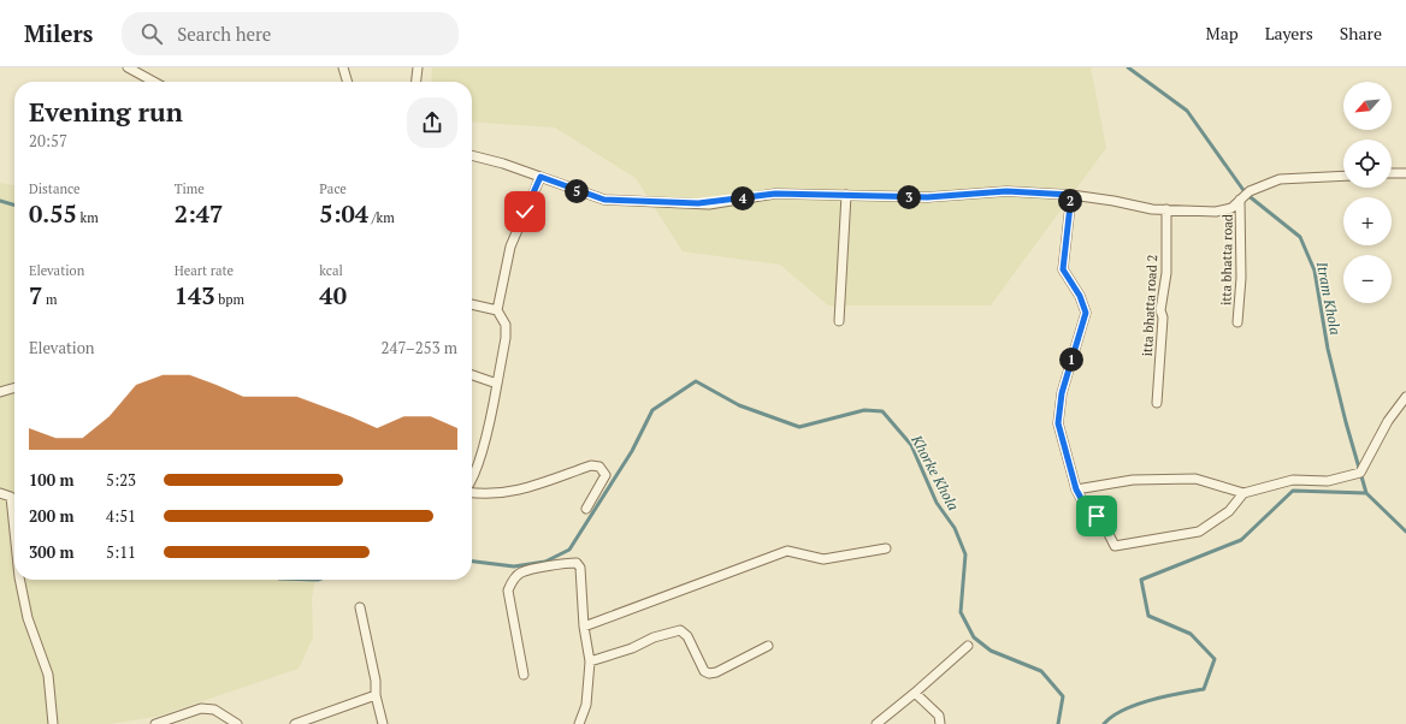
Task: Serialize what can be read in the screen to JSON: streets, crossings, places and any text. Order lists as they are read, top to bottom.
{
  "streets": {
    "street": ["itta bhatta road", "itta bhatta road 2"]
  },
  "water": ["Itram Khola", "Khorke Khola"],
  "north": "bottom left",
  "page": {
    "header": "Milers",
    "search": "Search here",
    "nav": ["Map", "Layers", "Share"],
    "map_buttons": ["+", "−"],
    "heading": ["Evening run", "20:57"],
    "stats": [
      ["Distance", "0.55 km"],
      ["Time", "2:47"],
      ["Pace", "5:04 /km"],
      ["Elevation", "7 m"],
      ["Heart rate", "143 bpm"],
      ["kcal", "40"]
    ],
    "pins": [
      "5",
      "3",
      "4",
      "2",
      "1"
    ],
    "chart": ["Elevation", "247–253 m"],
    "list": [
      {
        "name": "100 m",
        "note": "5:23"
      },
      {
        "name": "200 m",
        "note": "4:51"
      },
      {
        "name": "300 m",
        "note": "5:11"
      }
    ]
  }
}
